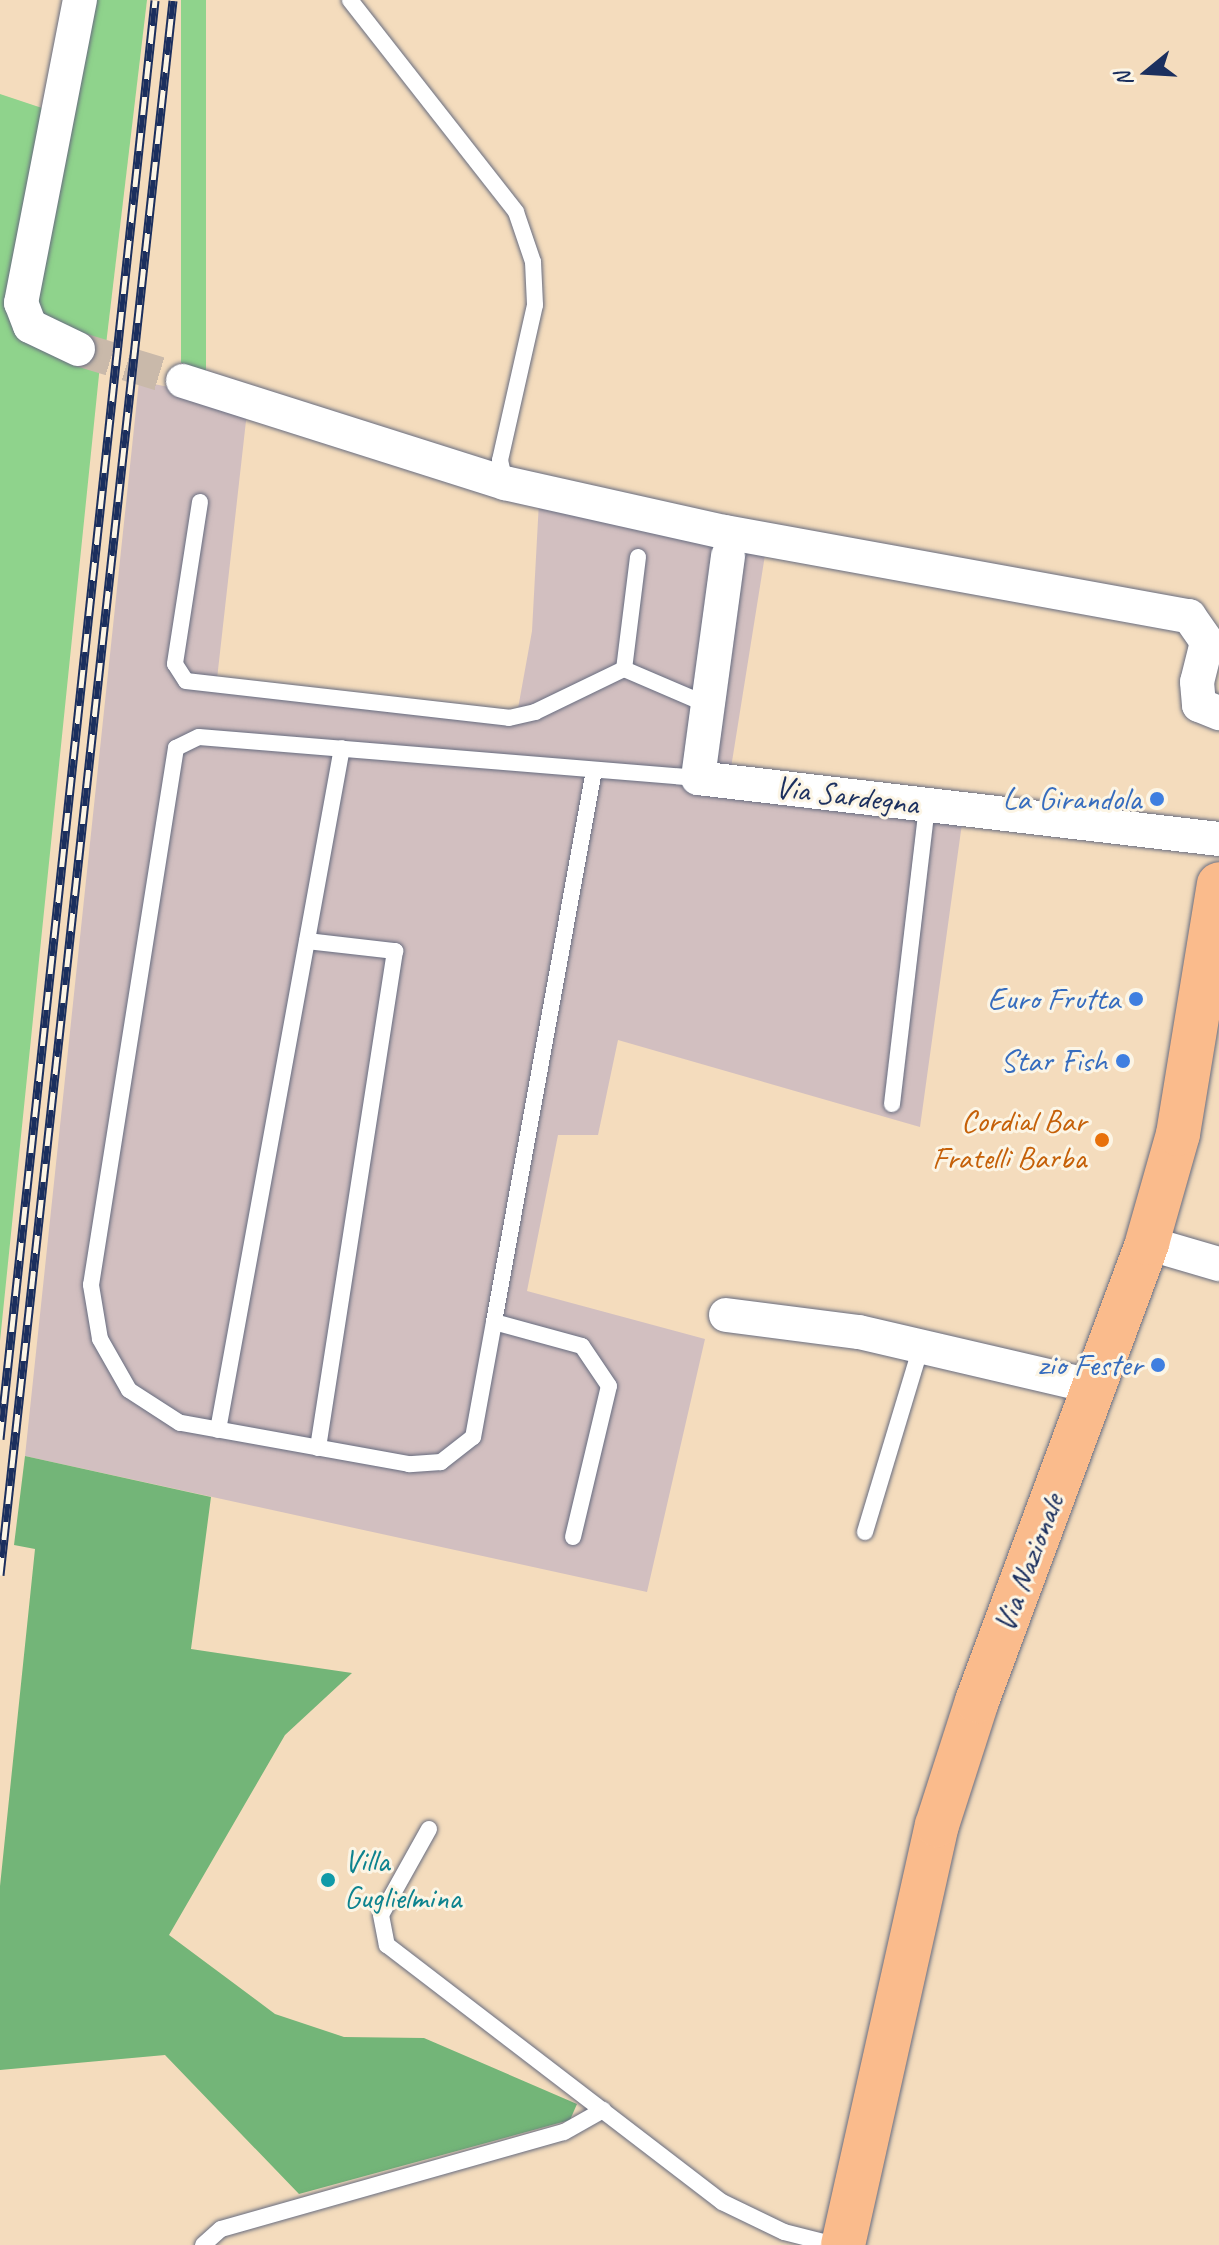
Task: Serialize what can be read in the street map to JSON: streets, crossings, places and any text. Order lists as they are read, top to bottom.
{
  "streets": {
    "main road": ["Via Nazionale"],
    "street": ["Via Sardegna"]
  },
  "places": [
    "La Girandola",
    "Euro Frutta",
    "Star Fish",
    "Cordial Bar Fratelli Barba",
    "zio Fester",
    "Villa Guglielmina"
  ],
  "north": "left"
}
